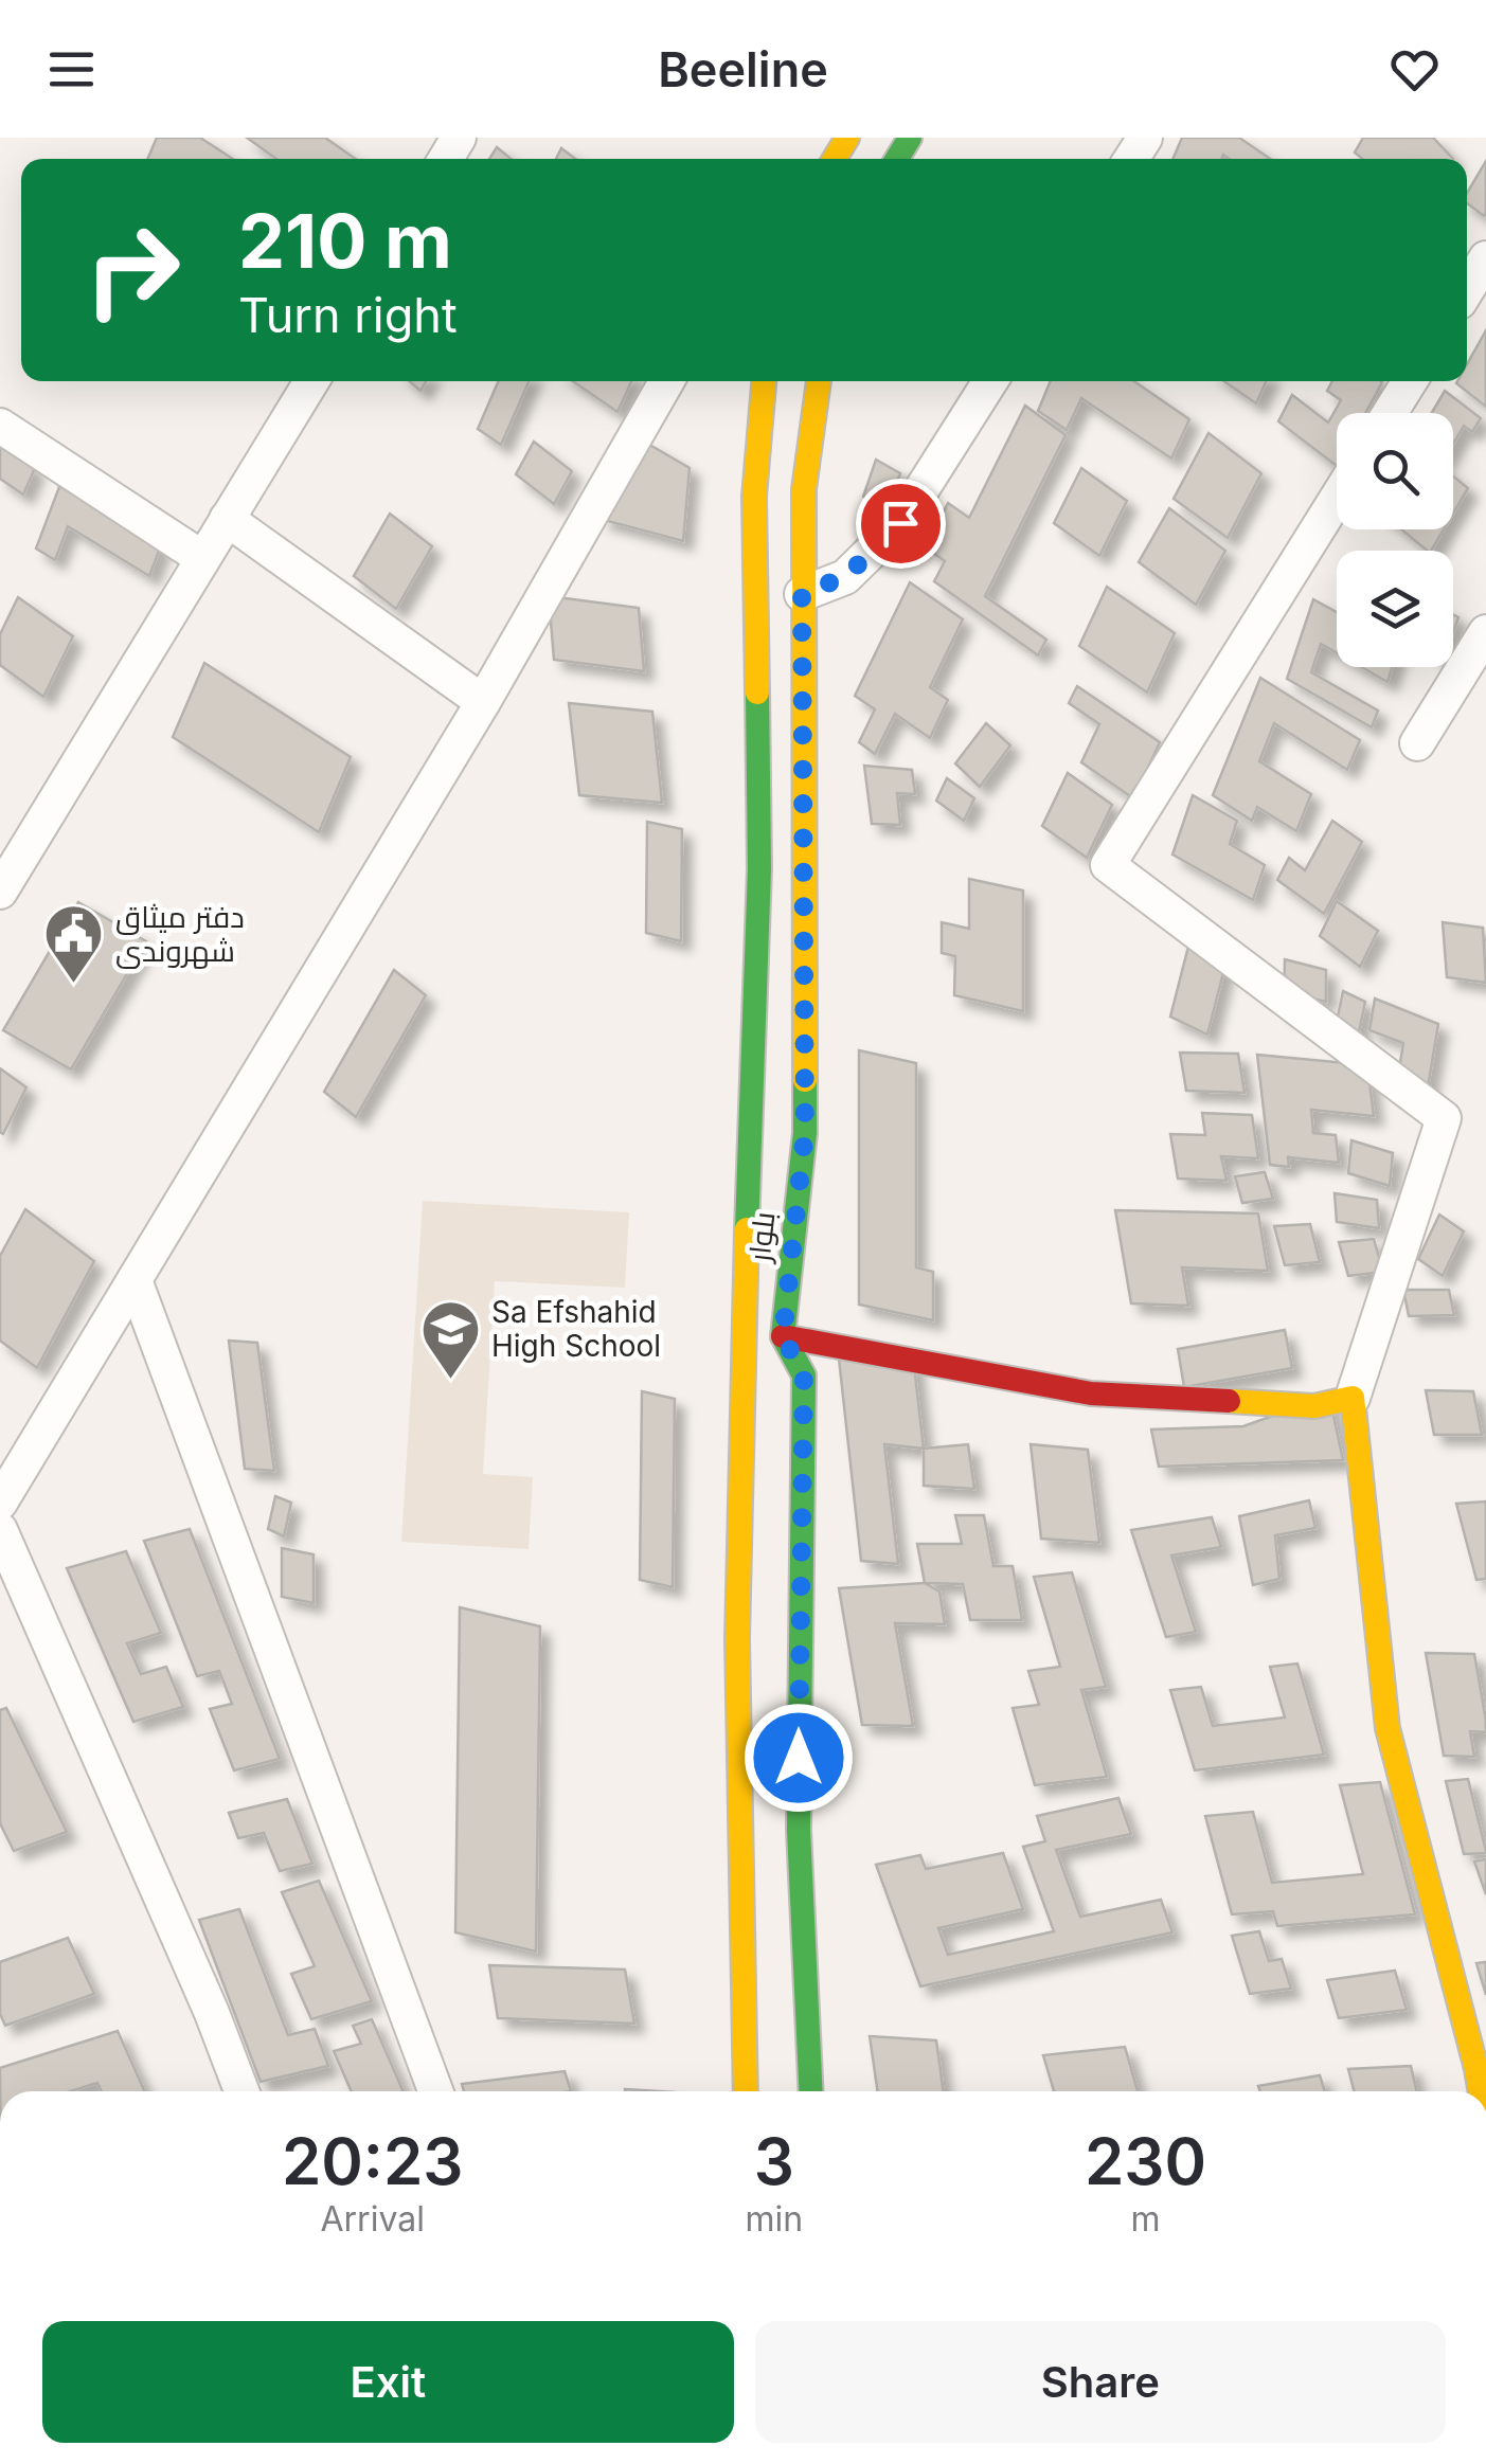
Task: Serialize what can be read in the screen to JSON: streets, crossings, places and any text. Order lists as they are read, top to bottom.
{
  "streets": {
    "main road": ["بلوار"]
  },
  "places": {
    "public building": ["دفتر میثاق شهروندی"],
    "school or university": ["Sa Efshahid High School"]
  },
  "page": {
    "header": "Beeline",
    "turn": ["210 m", "Turn right"],
    "eta": [
      "20:23",
      "Arrival",
      "3",
      "min",
      "230",
      "m"
    ],
    "buttons": ["Exit", "Share"]
  }
}
